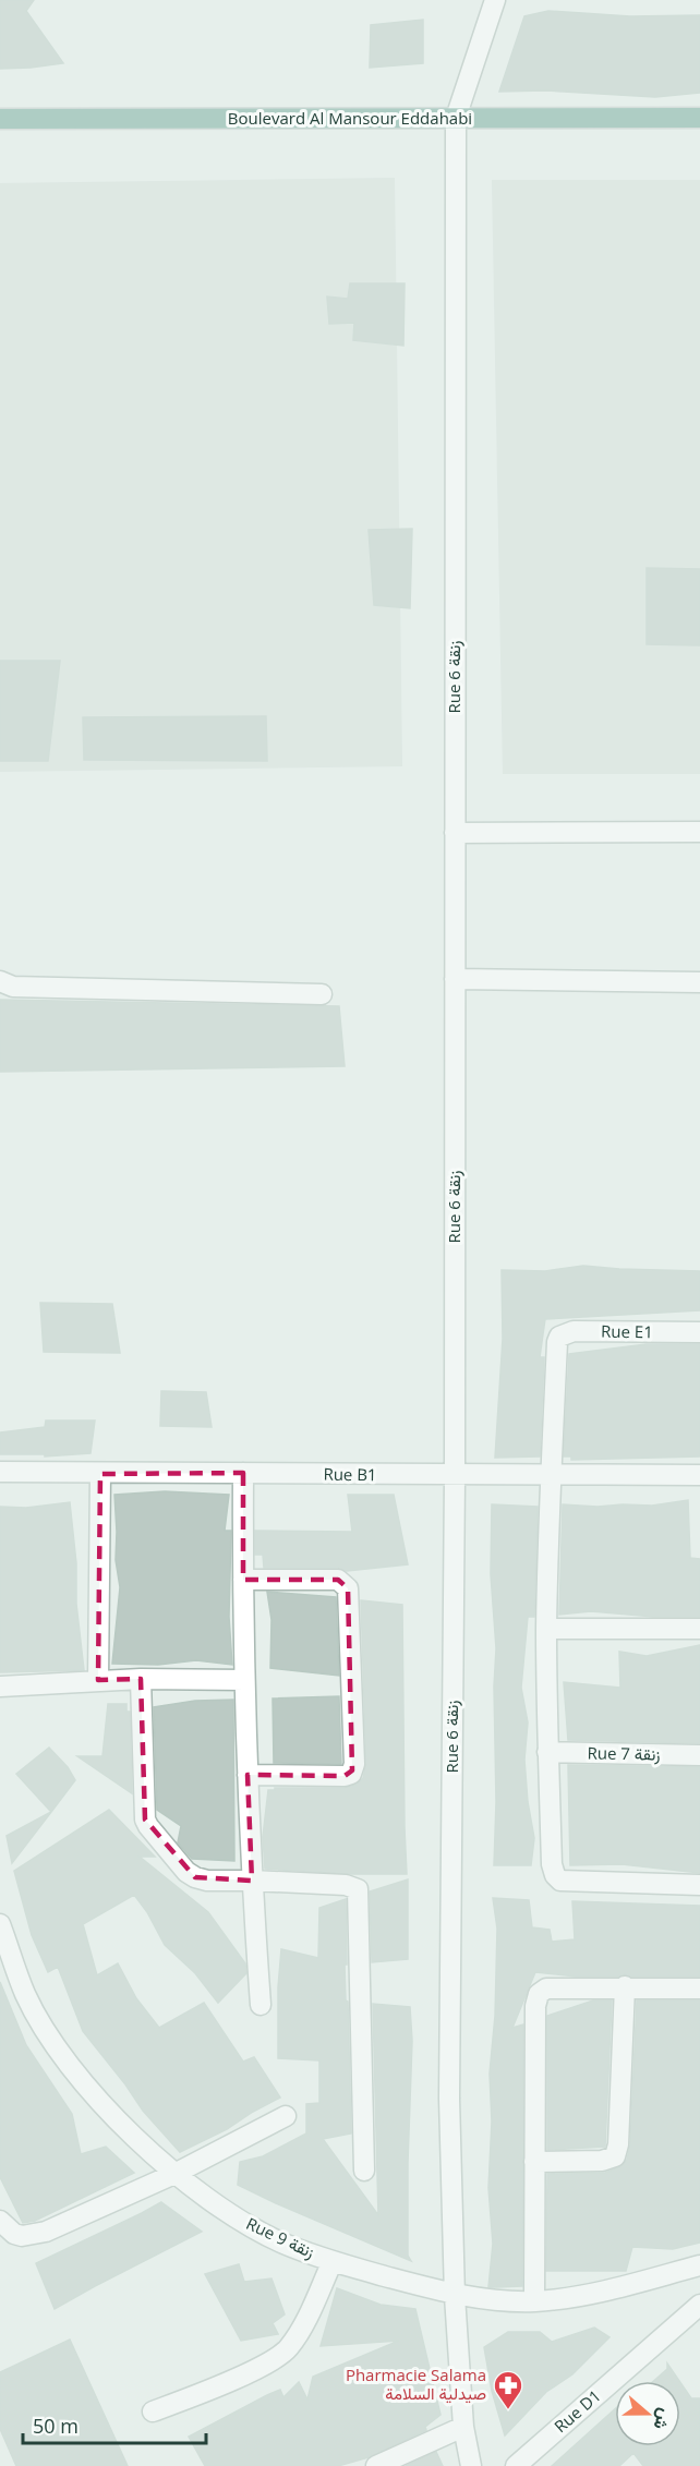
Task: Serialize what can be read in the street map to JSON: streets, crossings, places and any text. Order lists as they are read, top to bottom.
{
  "streets": {
    "main road": ["Boulevard Al Mansour Eddahabi"],
    "street": [
      "Rue 6 زنقة",
      "Rue E1",
      "Rue B1",
      "Rue 7 زنقة",
      "Rue 9 زنقة",
      "Rue D1"
    ]
  },
  "crossings": [
    ["Boulevard Al Mansour Eddahabi", "Rue 6 زنقة"],
    ["Rue 6 زنقة", "Rue B1"],
    ["Rue 6 زنقة", "Rue 9 زنقة"],
    ["Rue E1", "Rue B1"]
  ],
  "places": {
    "pharmacy": ["Pharmacie Salama صيدلية السلامة"]
  },
  "scale_bar": "50 m",
  "north": "right"
}
